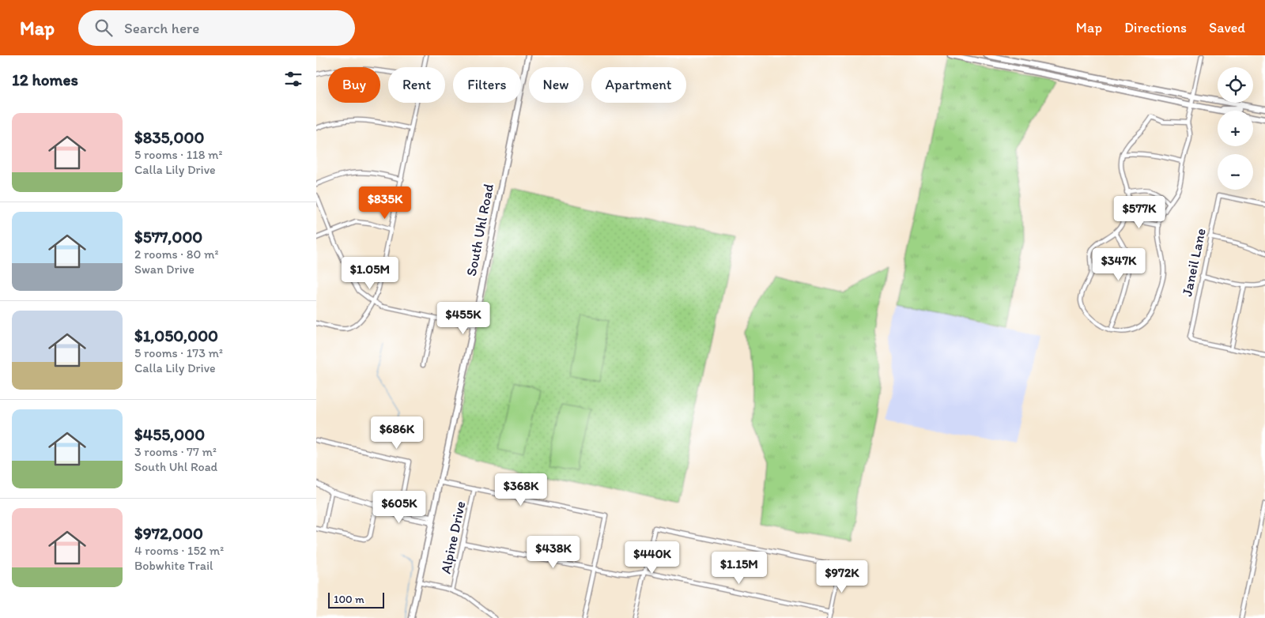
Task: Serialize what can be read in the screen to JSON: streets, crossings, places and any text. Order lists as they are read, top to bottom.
{
  "streets": {
    "main road": ["South Uhl Road"],
    "street": ["Janeil Lane", "Alpine Drive"]
  },
  "scale_bar": "100 m",
  "page": {
    "header": "Map",
    "search": "Search here",
    "nav": ["Map", "Directions", "Saved"],
    "heading": "12 homes",
    "map_buttons": ["+", "−"],
    "chip": [
      "Buy",
      "Rent",
      "Filters",
      "New",
      "Apartment"
    ],
    "list": [
      {
        "name": "$835,000",
        "note": "5 rooms · 118 m² · Calla Lily Drive"
      },
      {
        "name": "$577,000",
        "note": "2 rooms · 80 m² · Swan Drive"
      },
      {
        "name": "$1,050,000",
        "note": "5 rooms · 173 m² · Calla Lily Drive"
      },
      {
        "name": "$455,000",
        "note": "3 rooms · 77 m² · South Uhl Road"
      },
      {
        "name": "$972,000",
        "note": "4 rooms · 152 m² · Bobwhite Trail"
      }
    ],
    "price": [
      "$835K",
      "$577K",
      "$347K",
      "$1.05M",
      "$455K",
      "$686K",
      "$368K",
      "$605K",
      "$438K",
      "$440K",
      "$1.15M",
      "$972K"
    ],
    "scale": "100 m"
  }
}
